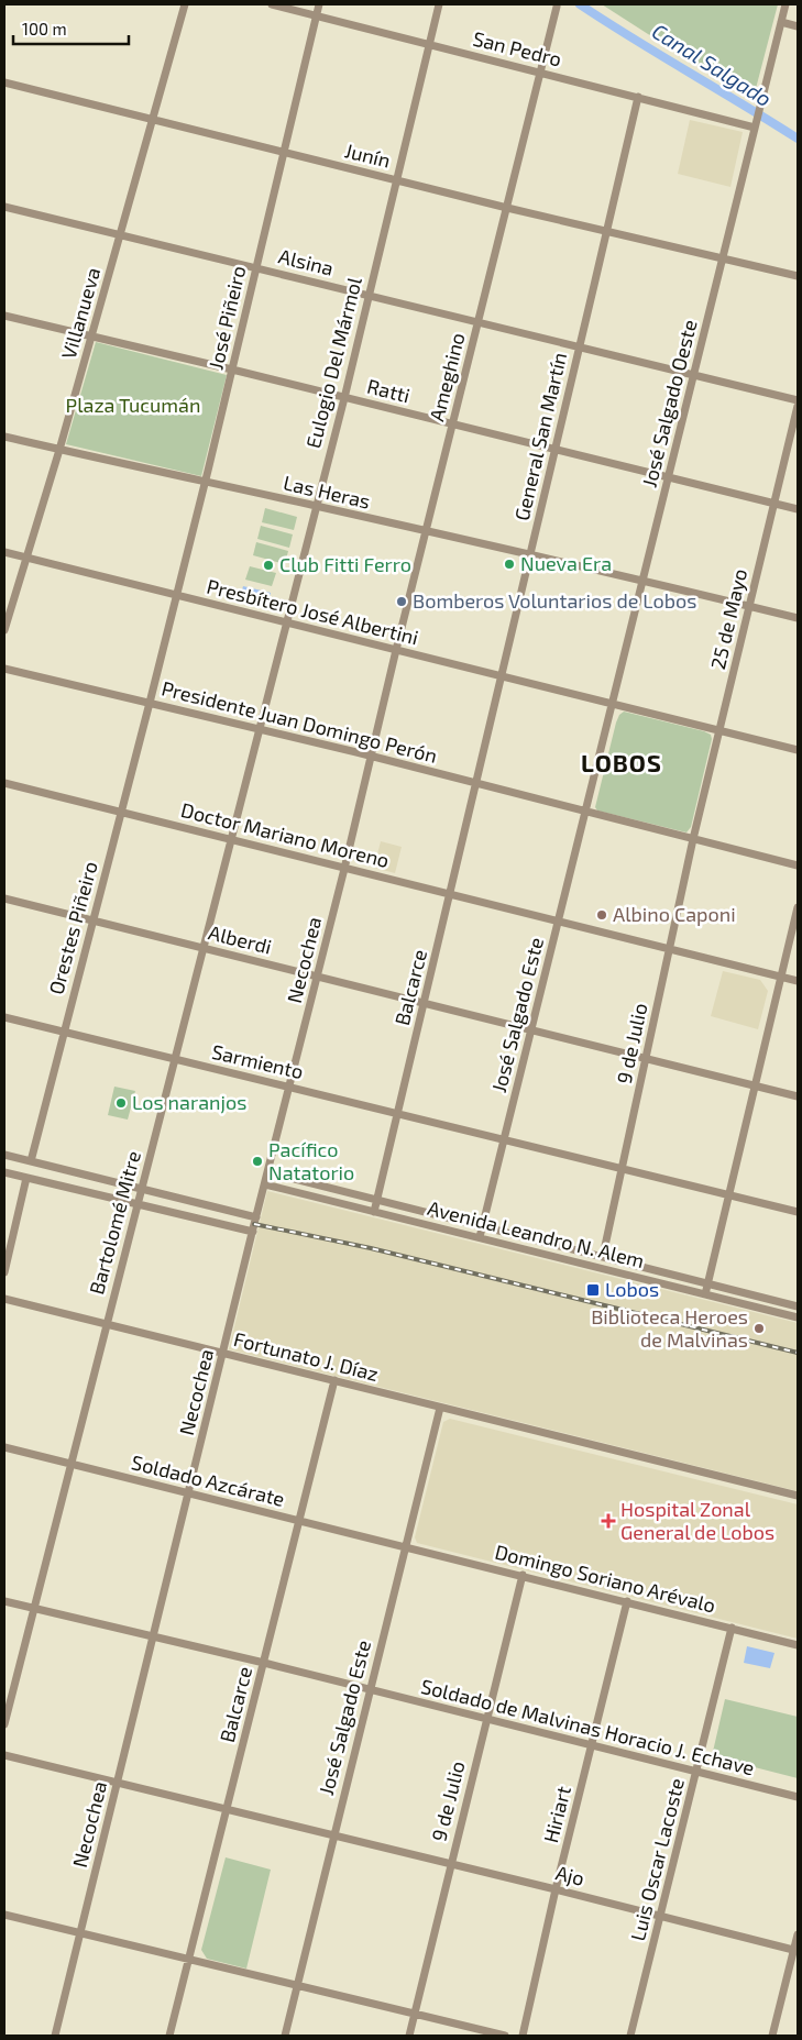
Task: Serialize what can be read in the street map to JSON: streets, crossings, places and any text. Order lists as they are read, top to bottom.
{
  "streets": {
    "street": [
      "San Pedro",
      "Junín",
      "Alsina",
      "Villanueva",
      "José Piñeiro",
      "Eulogio Del Mármol",
      "Ameghino",
      "Ratti",
      "José Salgado Oeste",
      "General San Martín",
      "Las Heras",
      "Presbítero José Albertini",
      "25 de Mayo",
      "Presidente Juan Domingo Perón",
      "Doctor Mariano Moreno",
      "Orestes Piñeiro",
      "Alberdi",
      "Necochea",
      "Balcarce",
      "José Salgado Este",
      "9 de Julio",
      "Sarmiento",
      "Bartolomé Mitre",
      "Avenida Leandro N. Alem",
      "Fortunato J. Díaz",
      "Soldado Azcárate",
      "Domingo Soriano Arévalo",
      "Soldado de Malvinas Horacio J. Echave",
      "Hiriart",
      "Luis Oscar Lacoste",
      "Ajo"
    ]
  },
  "crossings": [
    ["San Pedro", "José Piñeiro"],
    ["San Pedro", "Eulogio Del Mármol"],
    ["San Pedro", "Ameghino"],
    ["San Pedro", "José Salgado Oeste"],
    ["San Pedro", "General San Martín"],
    ["Junín", "Villanueva"],
    ["Junín", "José Piñeiro"],
    ["Junín", "Eulogio Del Mármol"],
    ["Junín", "Ameghino"],
    ["Junín", "José Salgado Oeste"],
    ["Junín", "General San Martín"],
    ["Alsina", "Villanueva"],
    ["Alsina", "José Piñeiro"],
    ["Alsina", "Eulogio Del Mármol"],
    ["Alsina", "Ameghino"],
    ["Alsina", "José Salgado Oeste"],
    ["Alsina", "General San Martín"],
    ["Villanueva", "Ratti"],
    ["Villanueva", "Las Heras"],
    ["Villanueva", "Presbítero José Albertini"],
    ["José Piñeiro", "Ratti"],
    ["José Piñeiro", "Las Heras"],
    ["José Piñeiro", "Presbítero José Albertini"],
    ["José Piñeiro", "Presidente Juan Domingo Perón"],
    ["José Piñeiro", "Orestes Piñeiro"],
    ["Eulogio Del Mármol", "Ratti"],
    ["Eulogio Del Mármol", "Las Heras"],
    ["Eulogio Del Mármol", "Presbítero José Albertini"],
    ["Eulogio Del Mármol", "Presidente Juan Domingo Perón"],
    ["Eulogio Del Mármol", "Bartolomé Mitre"],
    ["Ameghino", "Ratti"],
    ["Ameghino", "Las Heras"],
    ["Ameghino", "Presbítero José Albertini"],
    ["Ameghino", "Presidente Juan Domingo Perón"],
    ["Ameghino", "Necochea"],
    ["Ratti", "José Salgado Oeste"],
    ["Ratti", "General San Martín"],
    ["Ratti", "25 de Mayo"],
    ["José Salgado Oeste", "Las Heras"],
    ["José Salgado Oeste", "Presbítero José Albertini"],
    ["José Salgado Oeste", "Presidente Juan Domingo Perón"],
    ["José Salgado Oeste", "José Salgado Este"],
    ["General San Martín", "Las Heras"],
    ["General San Martín", "Presbítero José Albertini"],
    ["General San Martín", "Presidente Juan Domingo Perón"],
    ["General San Martín", "Balcarce"],
    ["Las Heras", "25 de Mayo"],
    ["Presbítero José Albertini", "25 de Mayo"],
    ["25 de Mayo", "Presidente Juan Domingo Perón"],
    ["25 de Mayo", "9 de Julio"],
    ["Presidente Juan Domingo Perón", "Orestes Piñeiro"],
    ["Presidente Juan Domingo Perón", "Necochea"],
    ["Presidente Juan Domingo Perón", "Balcarce"],
    ["Presidente Juan Domingo Perón", "José Salgado Este"],
    ["Presidente Juan Domingo Perón", "9 de Julio"],
    ["Presidente Juan Domingo Perón", "Bartolomé Mitre"],
    ["Doctor Mariano Moreno", "Orestes Piñeiro"],
    ["Doctor Mariano Moreno", "Necochea"],
    ["Doctor Mariano Moreno", "Balcarce"],
    ["Doctor Mariano Moreno", "José Salgado Este"],
    ["Doctor Mariano Moreno", "9 de Julio"],
    ["Doctor Mariano Moreno", "Bartolomé Mitre"],
    ["Orestes Piñeiro", "Alberdi"],
    ["Orestes Piñeiro", "Sarmiento"],
    ["Alberdi", "Necochea"],
    ["Alberdi", "Balcarce"],
    ["Alberdi", "José Salgado Este"],
    ["Alberdi", "9 de Julio"],
    ["Alberdi", "Bartolomé Mitre"],
    ["Necochea", "Sarmiento"],
    ["Necochea", "Avenida Leandro N. Alem"],
    ["Necochea", "Fortunato J. Díaz"],
    ["Necochea", "Soldado Azcárate"],
    ["Necochea", "Soldado de Malvinas Horacio J. Echave"],
    ["Necochea", "Ajo"],
    ["Balcarce", "Sarmiento"],
    ["Balcarce", "Avenida Leandro N. Alem"],
    ["Balcarce", "Fortunato J. Díaz"],
    ["Balcarce", "Soldado Azcárate"],
    ["Balcarce", "Soldado de Malvinas Horacio J. Echave"],
    ["Balcarce", "Ajo"],
    ["José Salgado Este", "Sarmiento"],
    ["José Salgado Este", "Avenida Leandro N. Alem"],
    ["José Salgado Este", "Fortunato J. Díaz"],
    ["José Salgado Este", "Soldado Azcárate"],
    ["José Salgado Este", "Domingo Soriano Arévalo"],
    ["José Salgado Este", "Soldado de Malvinas Horacio J. Echave"],
    ["José Salgado Este", "Ajo"],
    ["9 de Julio", "Sarmiento"],
    ["9 de Julio", "Avenida Leandro N. Alem"],
    ["9 de Julio", "Domingo Soriano Arévalo"],
    ["9 de Julio", "Soldado de Malvinas Horacio J. Echave"],
    ["9 de Julio", "Ajo"],
    ["Sarmiento", "Bartolomé Mitre"],
    ["Bartolomé Mitre", "Fortunato J. Díaz"],
    ["Bartolomé Mitre", "Soldado Azcárate"],
    ["Bartolomé Mitre", "Soldado de Malvinas Horacio J. Echave"],
    ["Soldado Azcárate", "Domingo Soriano Arévalo"],
    ["Domingo Soriano Arévalo", "Hiriart"],
    ["Domingo Soriano Arévalo", "Luis Oscar Lacoste"],
    ["Soldado de Malvinas Horacio J. Echave", "Hiriart"],
    ["Soldado de Malvinas Horacio J. Echave", "Luis Oscar Lacoste"],
    ["Hiriart", "Ajo"],
    ["Luis Oscar Lacoste", "Ajo"]
  ],
  "districts": ["LOBOS"],
  "water": ["Canal Salgado"],
  "parks": ["Plaza Tucumán"],
  "places": {
    "other": [
      "Nueva Era",
      "Club Fitti Ferro",
      "Bomberos Voluntarios de Lobos",
      "Albino Caponi",
      "Los naranjos",
      "Pacífico Natatorio",
      "Biblioteca Heroes de Malvinas"
    ],
    "transit": ["Lobos"],
    "health": ["Hospital Zonal General de Lobos"]
  },
  "scale_bar": "100 m"
}
